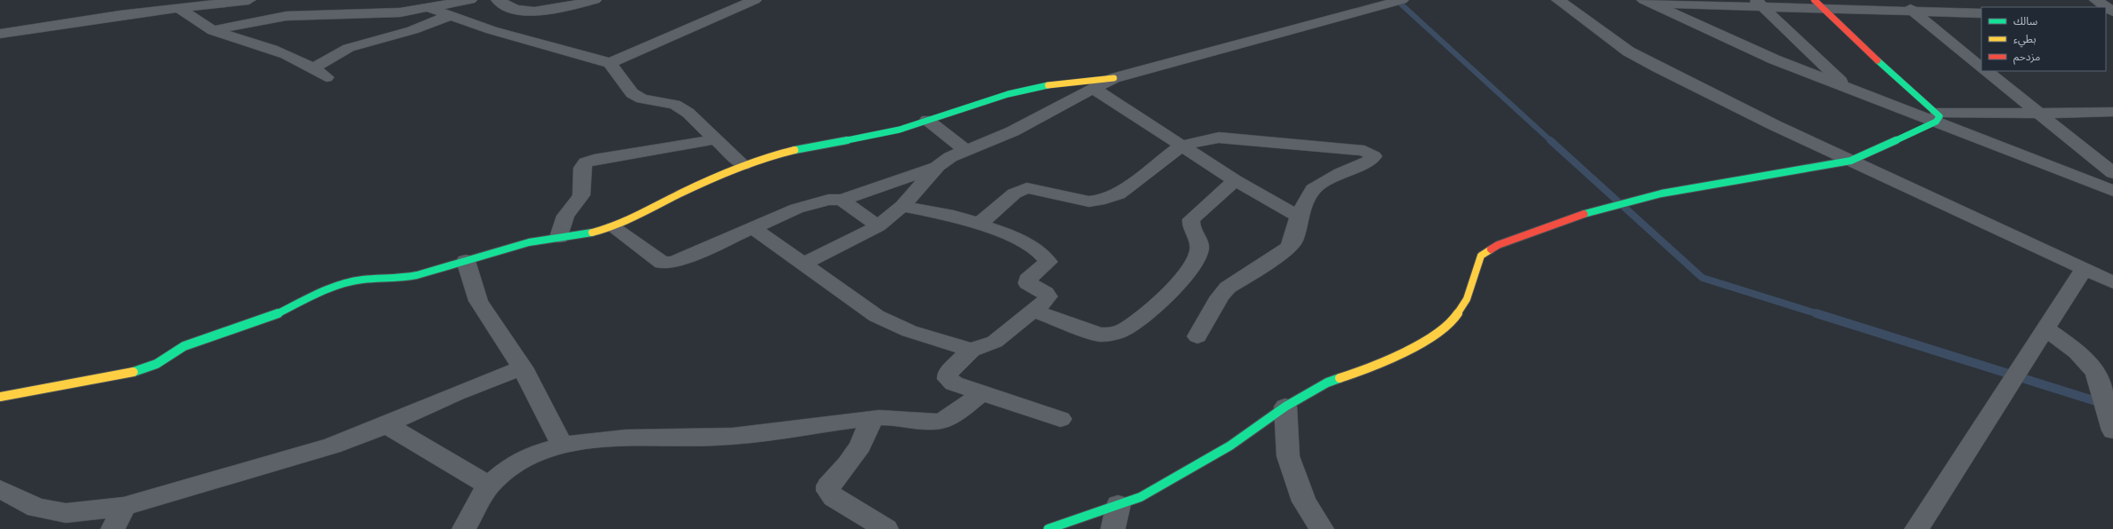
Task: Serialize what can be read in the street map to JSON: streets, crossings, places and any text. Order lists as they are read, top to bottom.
{
  "legend": ["سالك", "بطيء", "مزدحم"]
}
